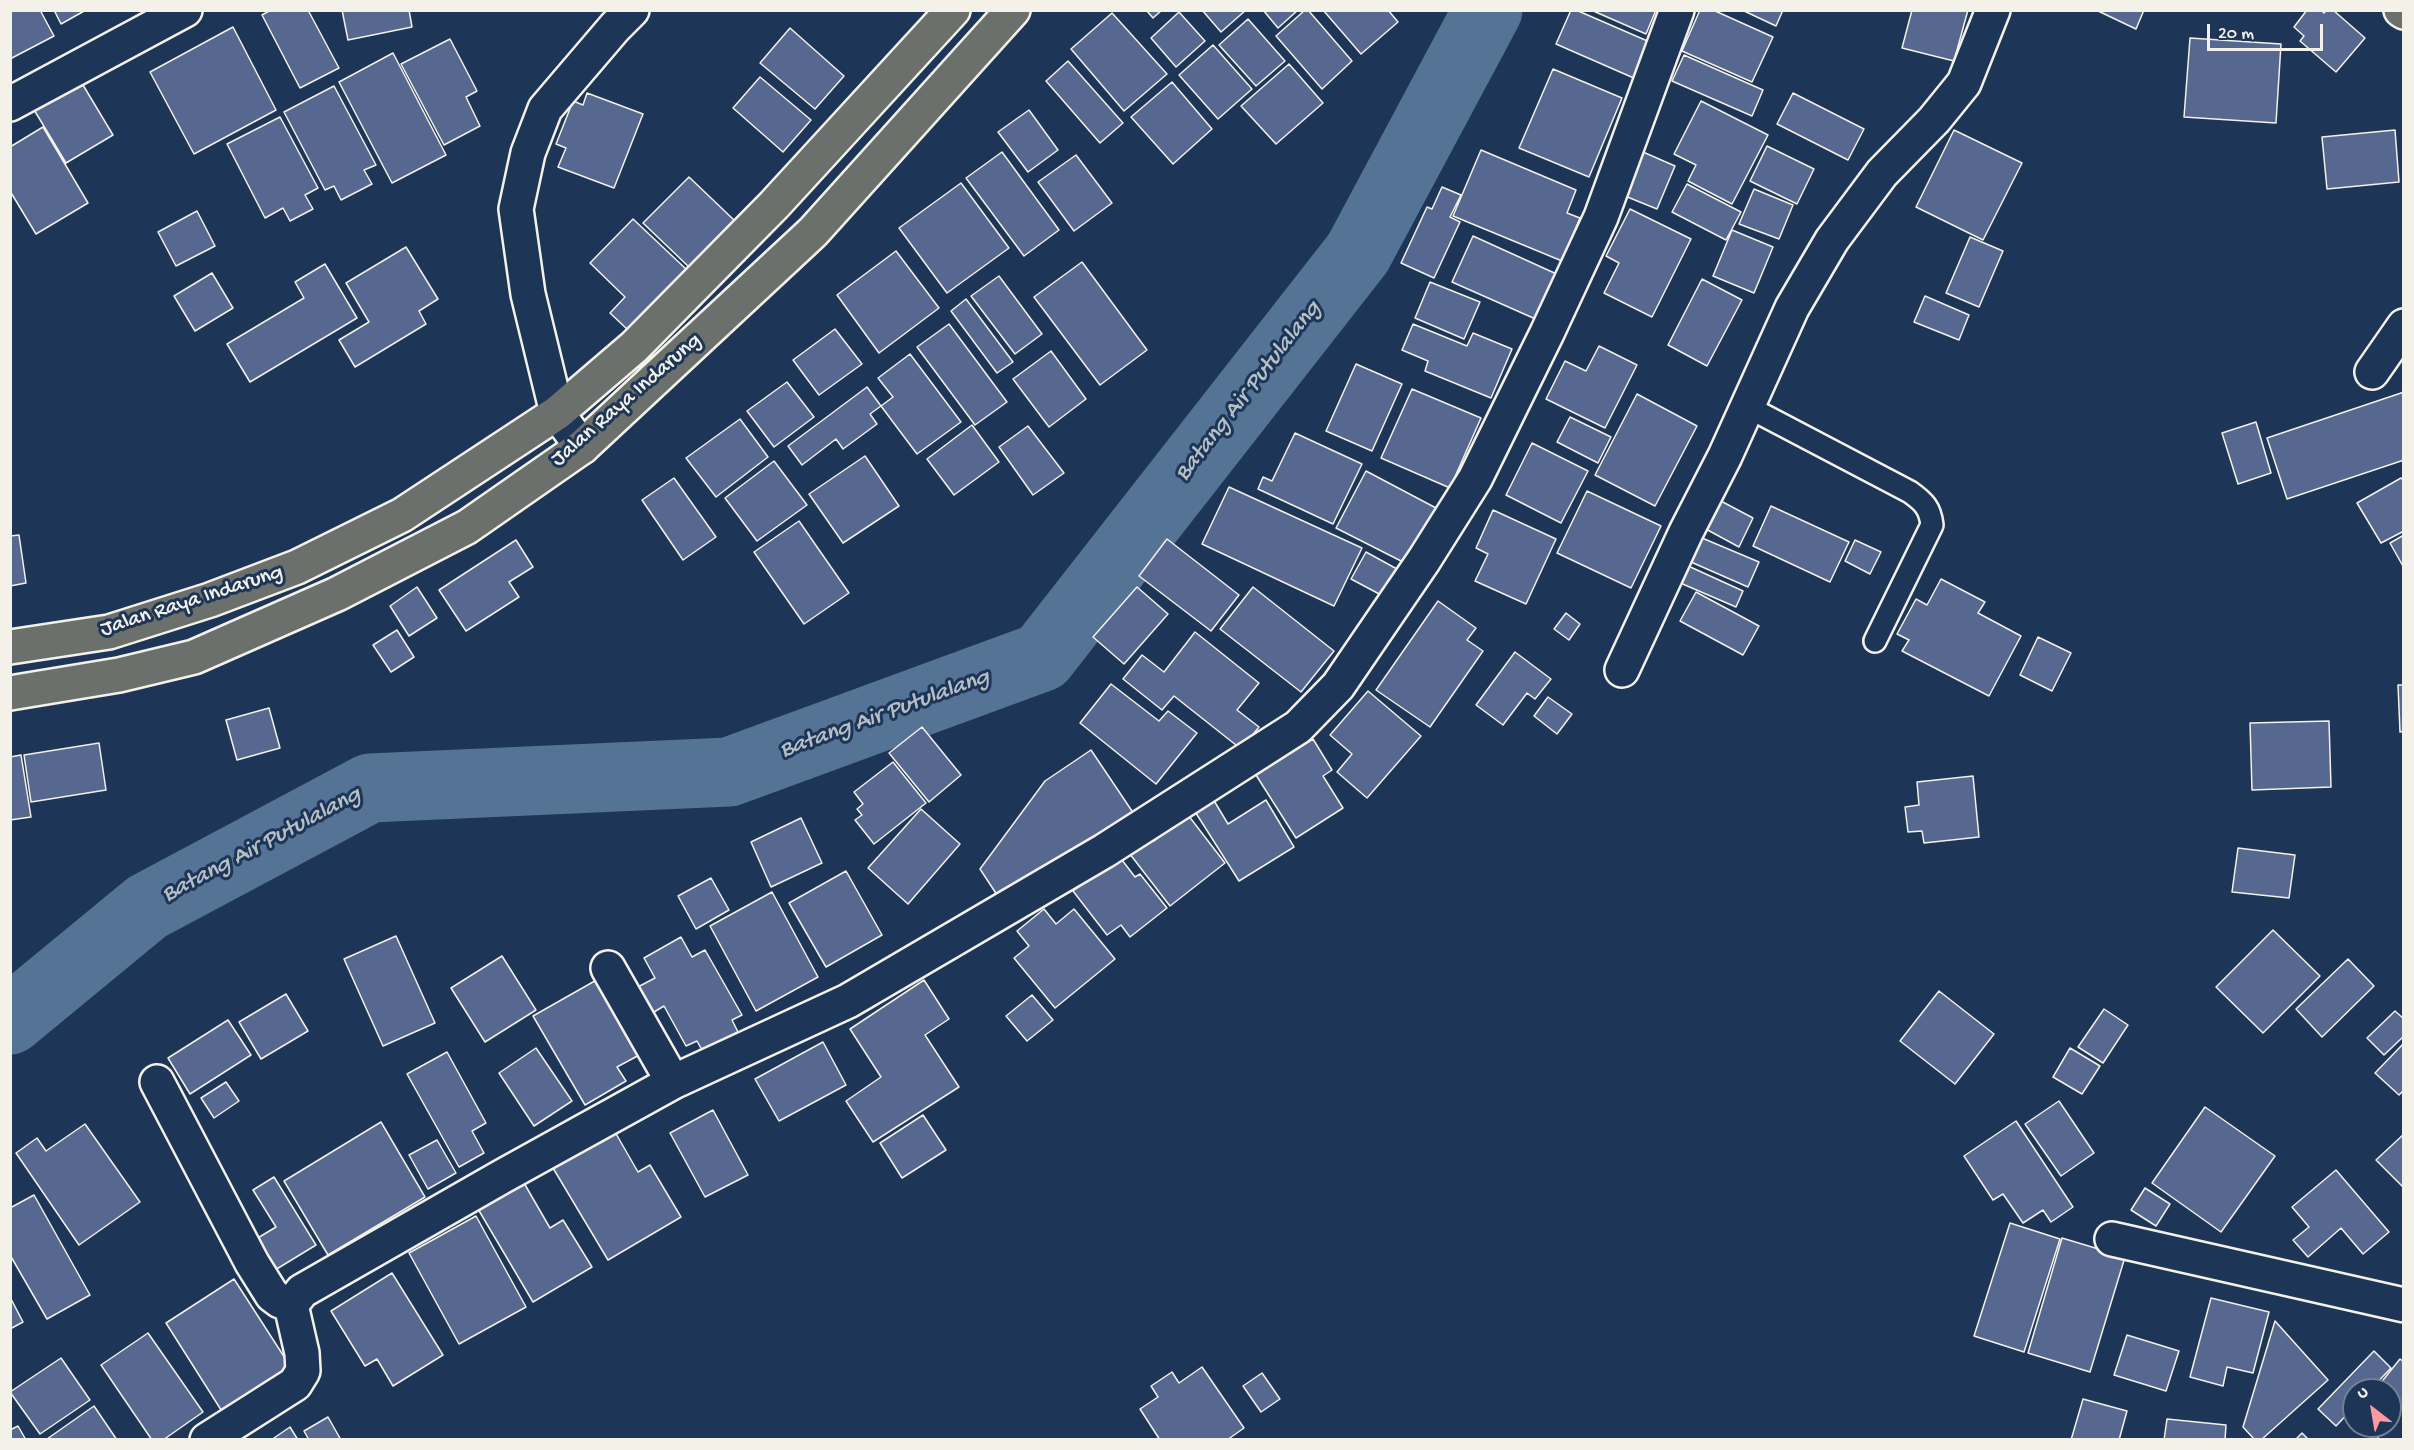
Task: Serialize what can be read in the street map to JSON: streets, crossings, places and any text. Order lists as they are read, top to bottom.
{
  "streets": {
    "highway": ["Jalan Raya Indarung"]
  },
  "water": ["Batang Air Putulalang"],
  "scale_bar": "20 m",
  "north": "top left"
}
